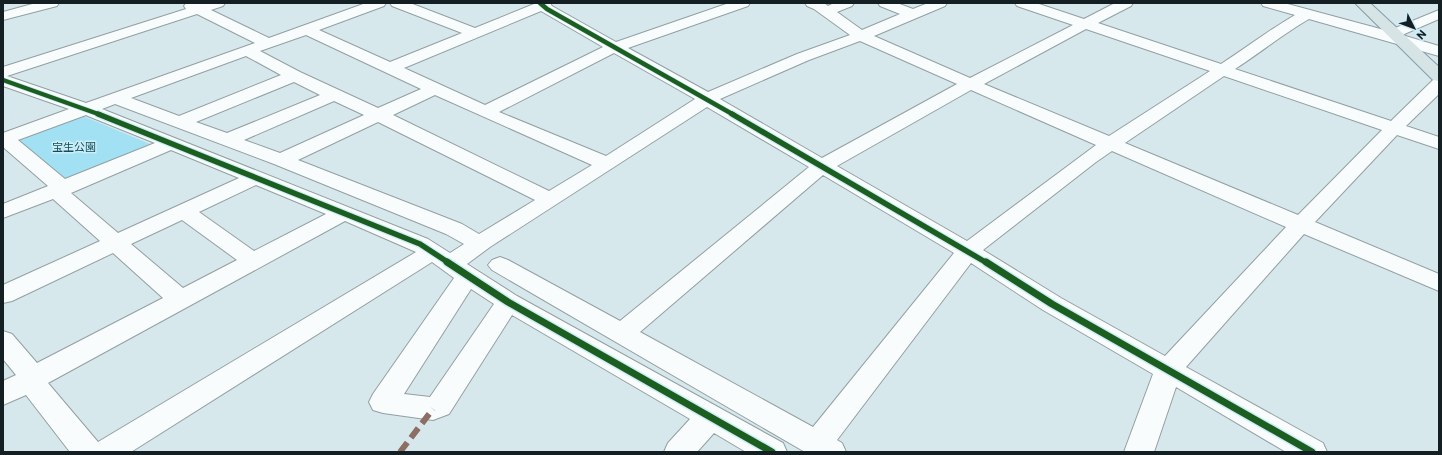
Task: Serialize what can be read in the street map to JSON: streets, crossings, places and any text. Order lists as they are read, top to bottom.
{
  "parks": ["宝生公園"],
  "north": "bottom right"
}
